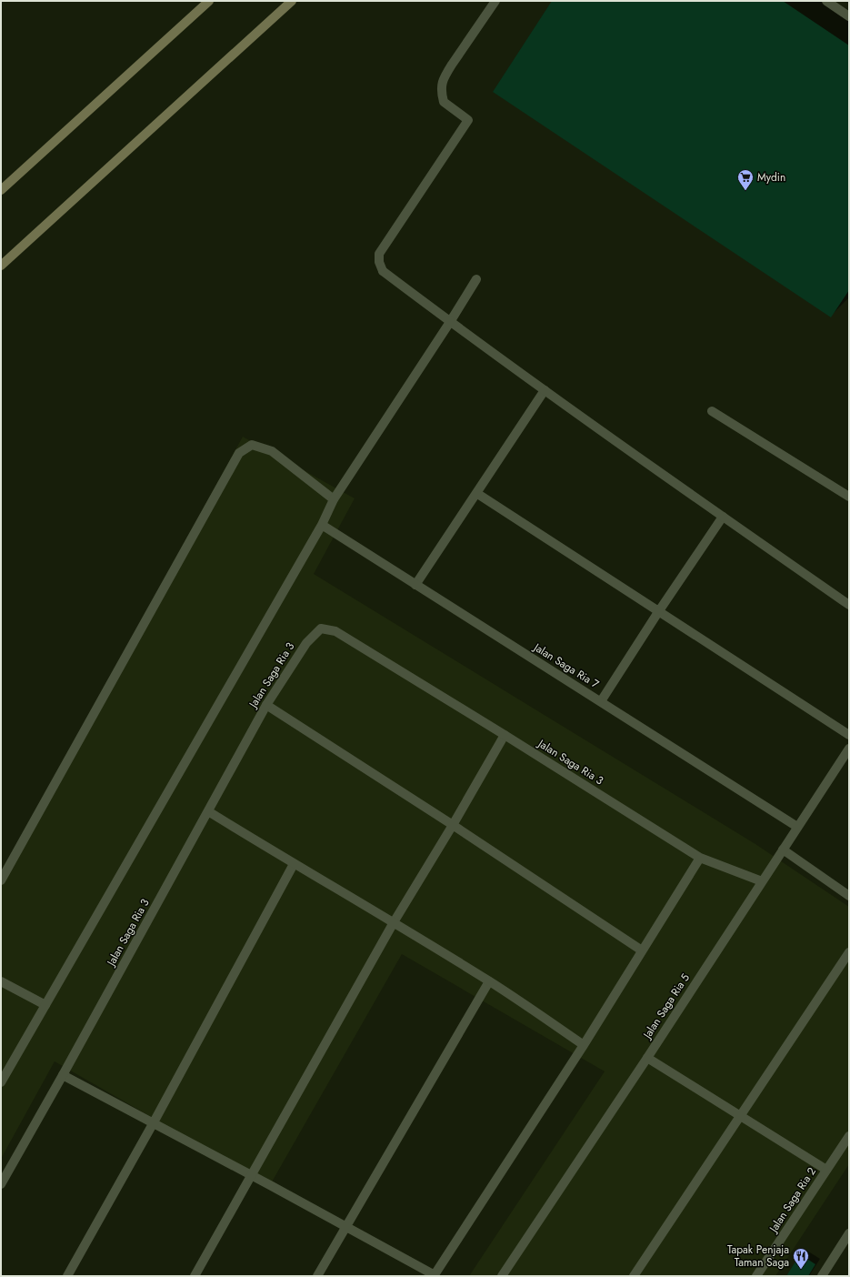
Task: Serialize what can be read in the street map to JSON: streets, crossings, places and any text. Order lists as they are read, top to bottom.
{
  "streets": {
    "street": [
      "Jalan Saga Ria 7",
      "Jalan Saga Ria 3",
      "Jalan Saga Ria 5",
      "Jalan Saga Ria 2"
    ]
  },
  "crossings": [
    ["Jalan Saga Ria 7", "Jalan Saga Ria 5"],
    ["Jalan Saga Ria 3", "Jalan Saga Ria 5"]
  ],
  "places": {
    "supermarket": ["Mydin"],
    "restaurant": ["Tapak Penjaja Taman Saga"]
  }
}
